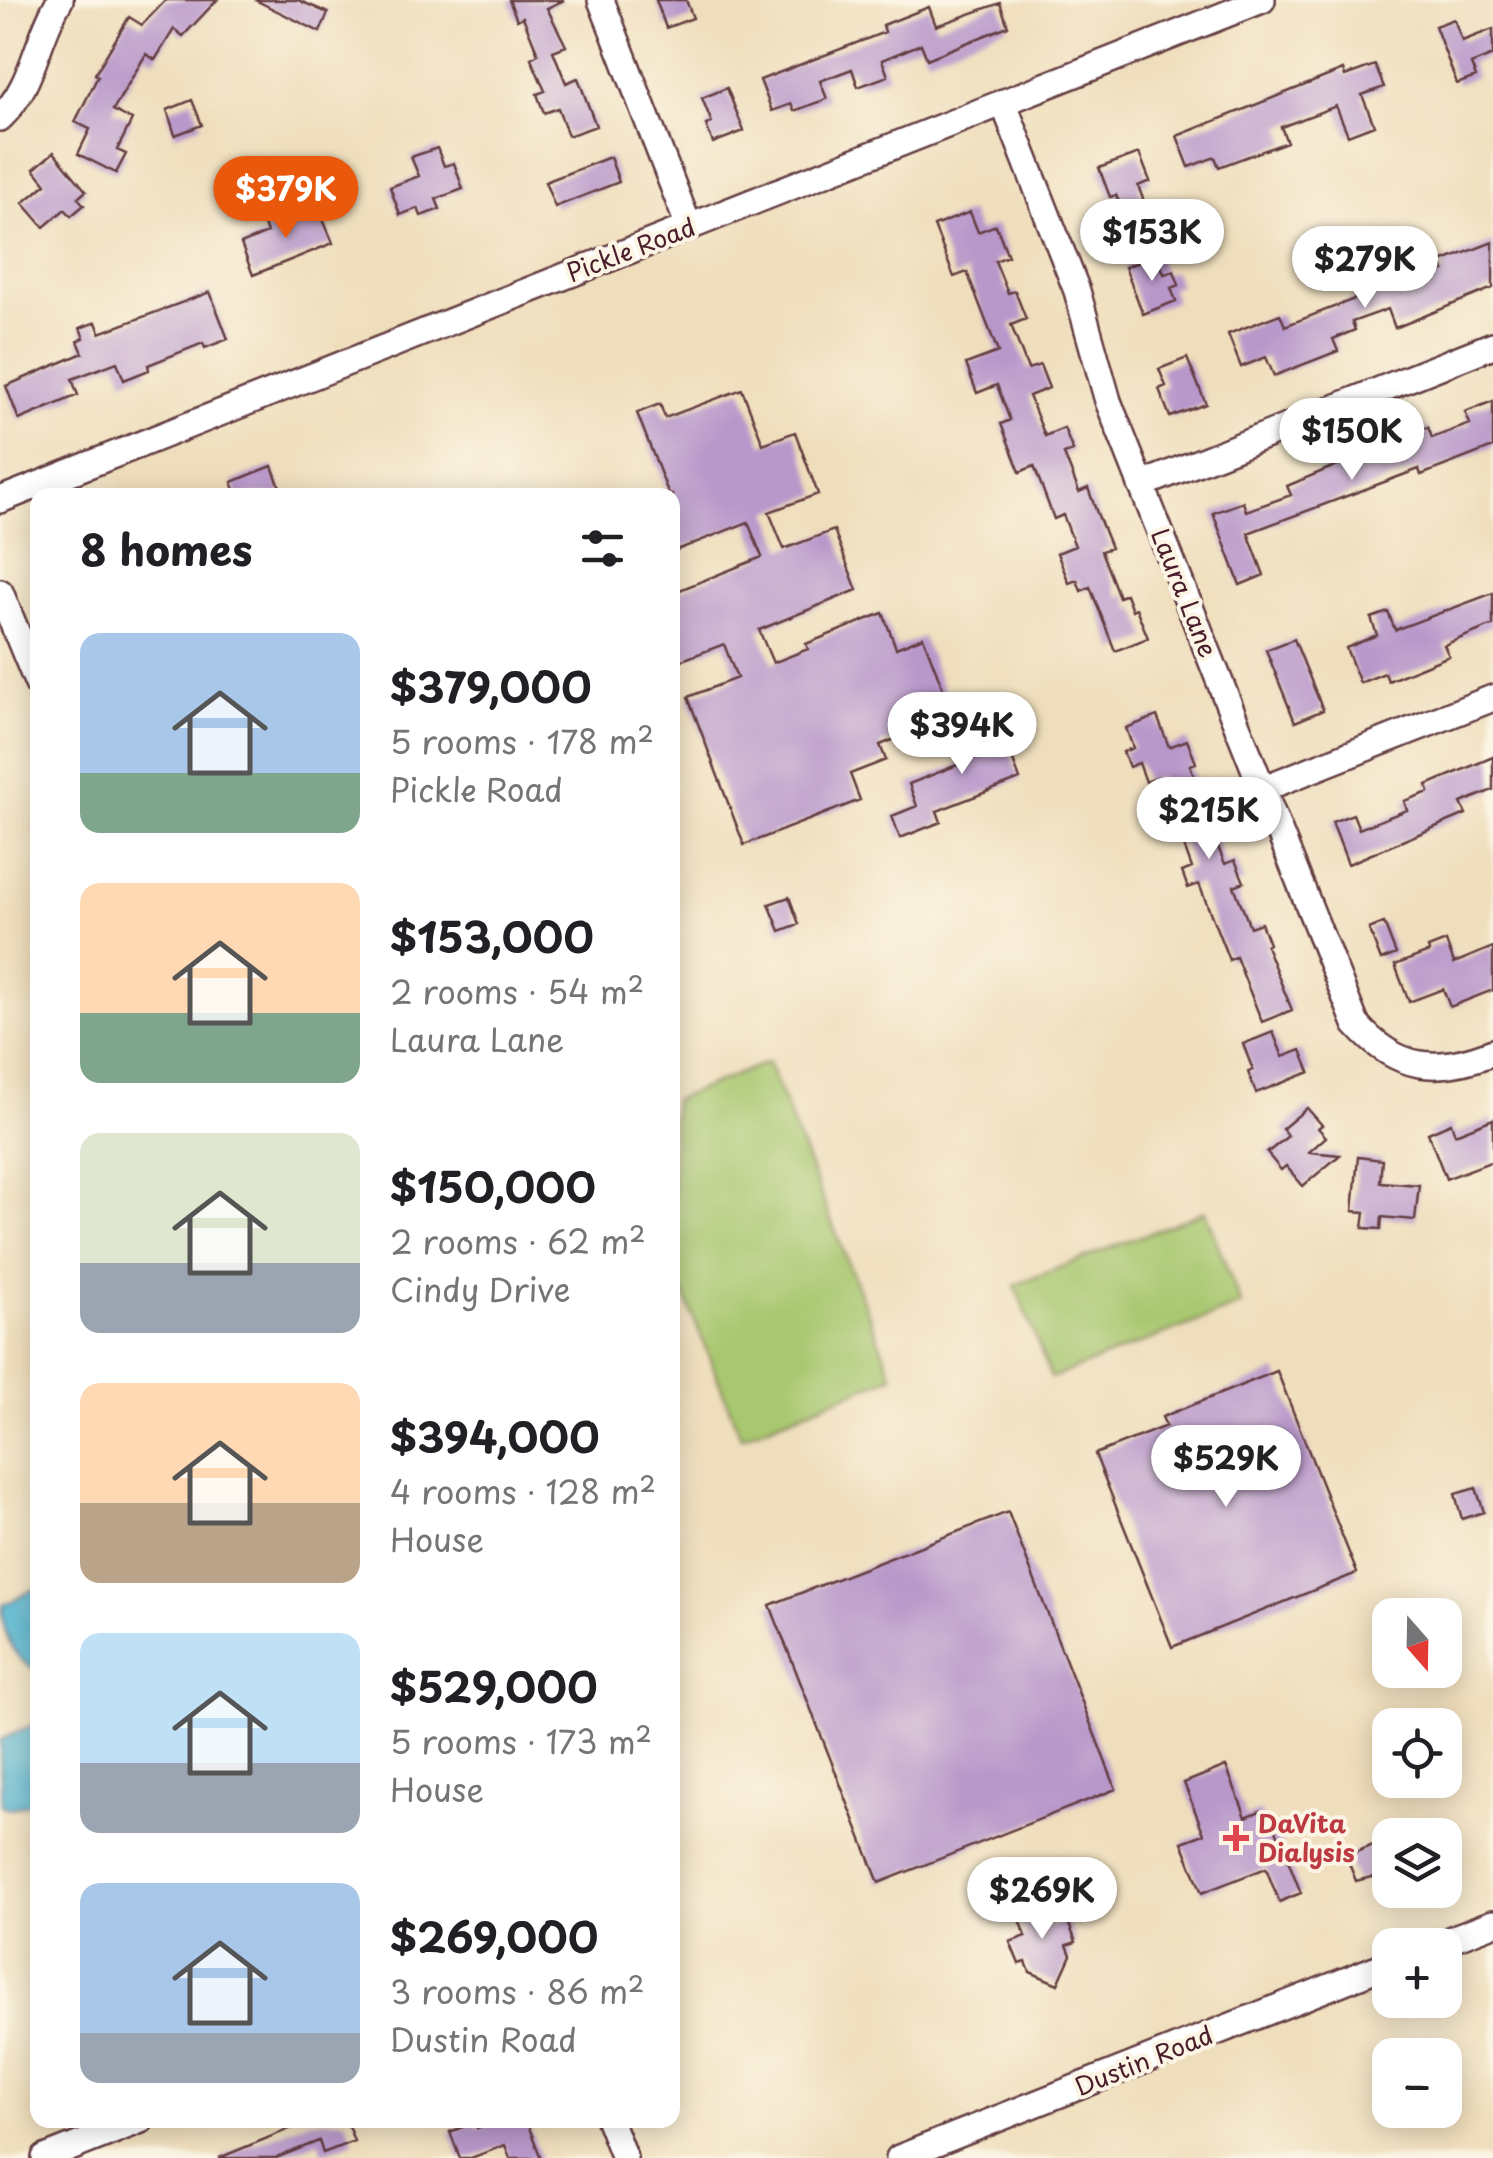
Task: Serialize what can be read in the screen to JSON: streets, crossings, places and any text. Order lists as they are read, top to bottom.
{
  "streets": {
    "street": ["Pickle Road", "Laura Lane", "Dustin Road"]
  },
  "crossings": [
    ["Pickle Road", "Laura Lane"]
  ],
  "places": {
    "health": ["DaVita Dialysis"]
  },
  "north": "bottom",
  "page": {
    "price": [
      "$379K",
      "$153K",
      "$279K",
      "$150K",
      "$394K",
      "$215K",
      "$529K",
      "$269K"
    ],
    "heading": "8 homes",
    "list": [
      {
        "name": "$379,000",
        "note": "5 rooms · 178 m² · Pickle Road"
      },
      {
        "name": "$153,000",
        "note": "2 rooms · 54 m² · Laura Lane"
      },
      {
        "name": "$150,000",
        "note": "2 rooms · 62 m² · Cindy Drive"
      },
      {
        "name": "$394,000",
        "note": "4 rooms · 128 m² · House"
      },
      {
        "name": "$529,000",
        "note": "5 rooms · 173 m² · House"
      },
      {
        "name": "$269,000",
        "note": "3 rooms · 86 m² · Dustin Road"
      }
    ],
    "map_buttons": ["+", "−"]
  }
}
